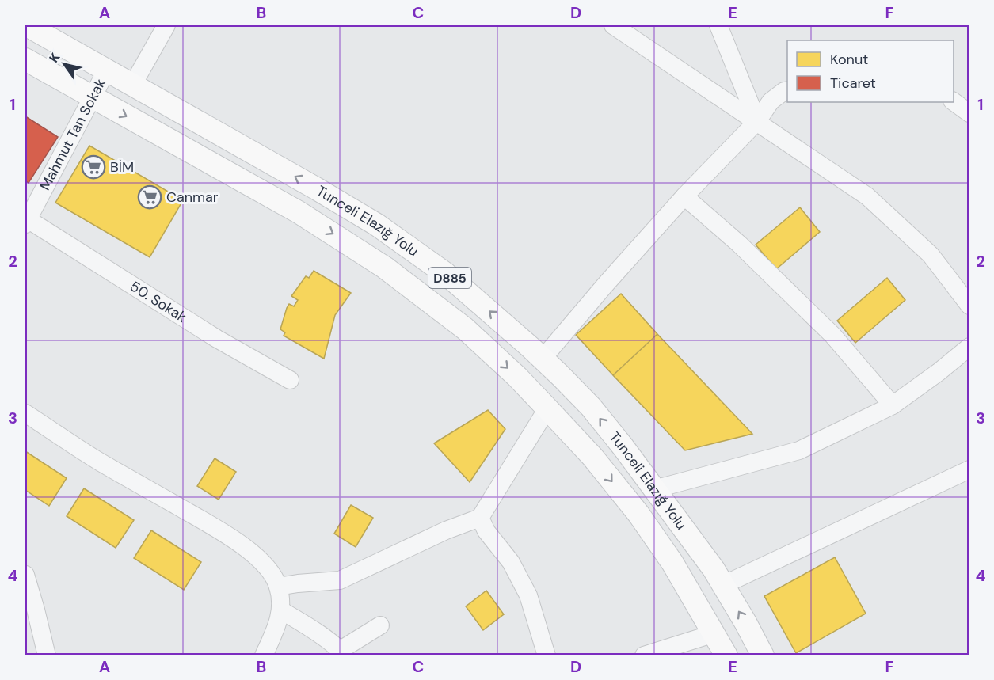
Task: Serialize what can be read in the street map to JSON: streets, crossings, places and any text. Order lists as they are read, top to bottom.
{
  "streets": {
    "main road": ["Tunceli Elazığ Yolu", "D885"],
    "street": ["Mahmut Tan Sokak", "50. Sokak"]
  },
  "crossings": [
    ["Mahmut Tan Sokak", "Tunceli Elazığ Yolu"],
    ["Mahmut Tan Sokak", "50. Sokak"]
  ],
  "places": {
    "supermarket": ["BİM", "Canmar"]
  },
  "legend": ["Konut", "Ticaret"],
  "north": "top left",
  "grid": {
    "columns": [
      "A",
      "B",
      "C",
      "D",
      "E",
      "F"
    ],
    "rows": [
      "1",
      "2",
      "3",
      "4"
    ]
  }
}
